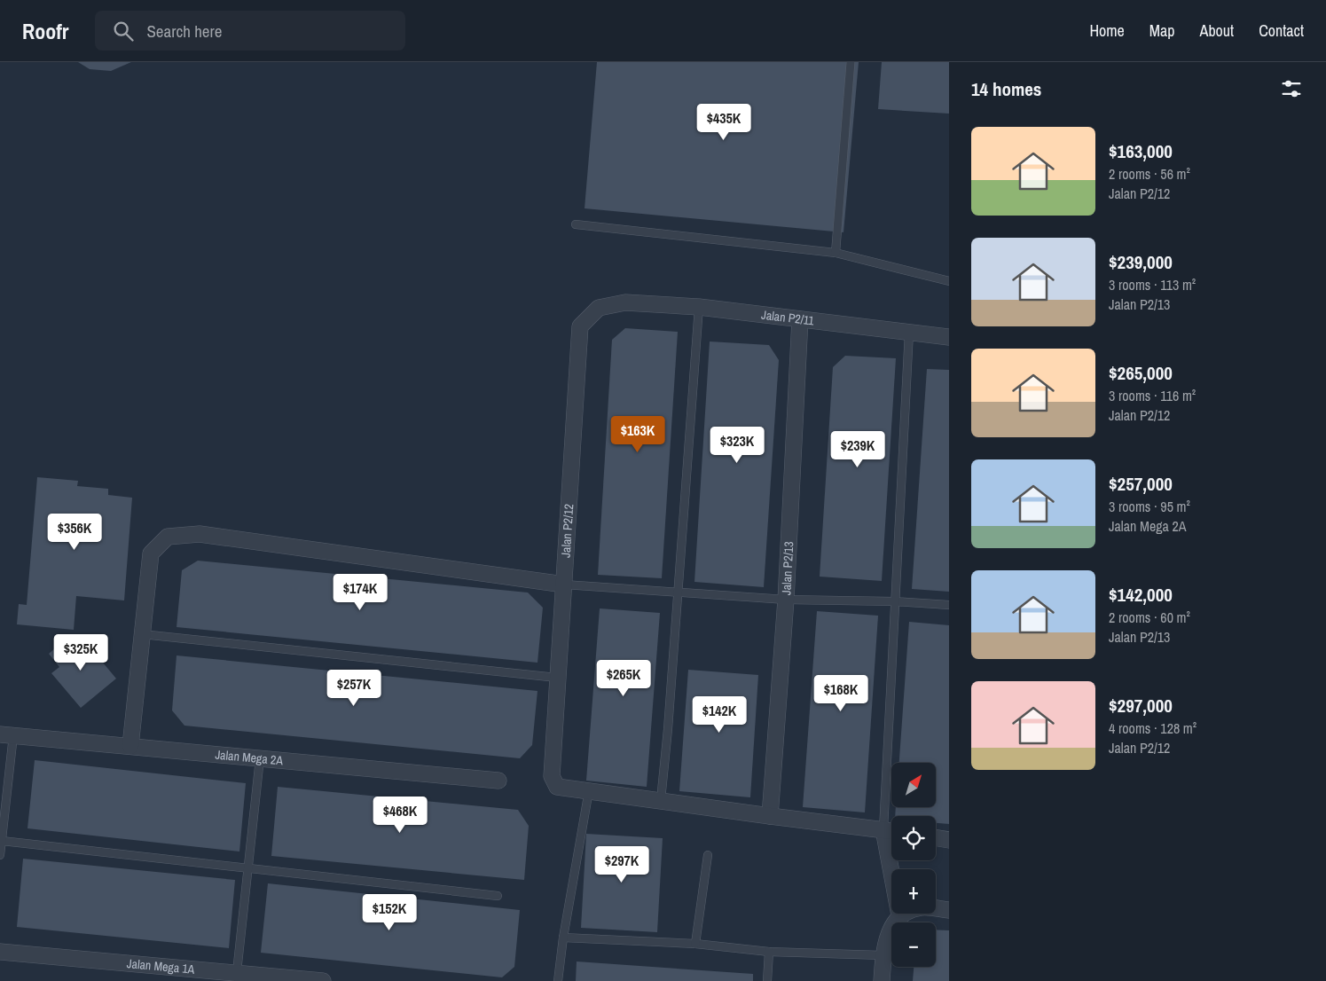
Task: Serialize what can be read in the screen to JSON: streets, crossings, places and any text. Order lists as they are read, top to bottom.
{
  "streets": {
    "street": [
      "Jalan P2/11",
      "Jalan P2/12",
      "Jalan P2/13",
      "Jalan Mega 2A",
      "Jalan Mega 1A"
    ]
  },
  "crossings": [
    ["Jalan P2/11", "Jalan P2/12"],
    ["Jalan P2/11", "Jalan P2/13"]
  ],
  "north": "top right",
  "page": {
    "header": "Roofr",
    "search": "Search here",
    "nav": [
      "Home",
      "Map",
      "About",
      "Contact"
    ],
    "heading": "14 homes",
    "price": [
      "$435K",
      "$163K",
      "$323K",
      "$239K",
      "$356K",
      "$174K",
      "$325K",
      "$265K",
      "$257K",
      "$168K",
      "$142K",
      "$468K",
      "$297K",
      "$152K"
    ],
    "list": [
      {
        "name": "$163,000",
        "note": "2 rooms · 56 m² · Jalan P2/12"
      },
      {
        "name": "$239,000",
        "note": "3 rooms · 113 m² · Jalan P2/13"
      },
      {
        "name": "$265,000",
        "note": "3 rooms · 116 m² · Jalan P2/12"
      },
      {
        "name": "$257,000",
        "note": "3 rooms · 95 m² · Jalan Mega 2A"
      },
      {
        "name": "$142,000",
        "note": "2 rooms · 60 m² · Jalan P2/13"
      },
      {
        "name": "$297,000",
        "note": "4 rooms · 128 m² · Jalan P2/12"
      }
    ],
    "map_buttons": ["+", "−"]
  }
}
